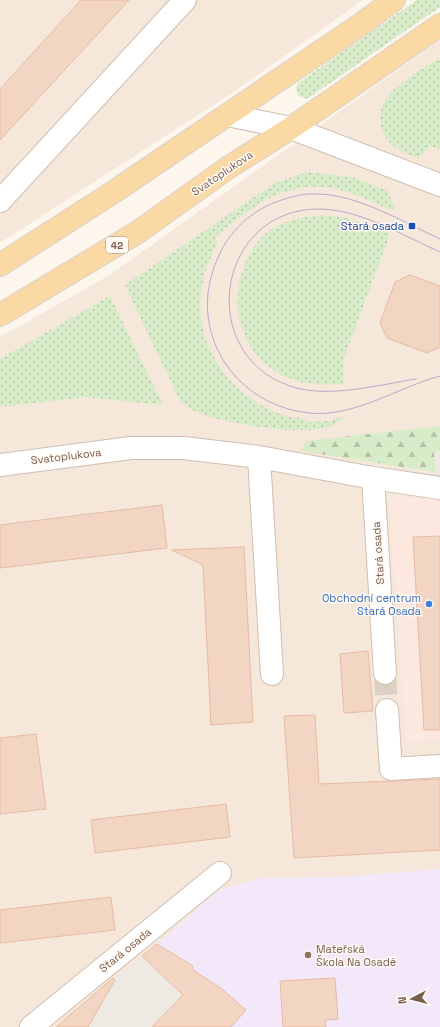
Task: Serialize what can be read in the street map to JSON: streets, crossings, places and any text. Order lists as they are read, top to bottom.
{
  "streets": {
    "main road": ["Svatoplukova", "42"],
    "street": ["Stará osada"]
  },
  "places": {
    "transit": ["Stará osada"],
    "other": ["Obchodní centrum Stará Osada", "Mateřská Škola Na Osadě"]
  },
  "north": "left"
}
